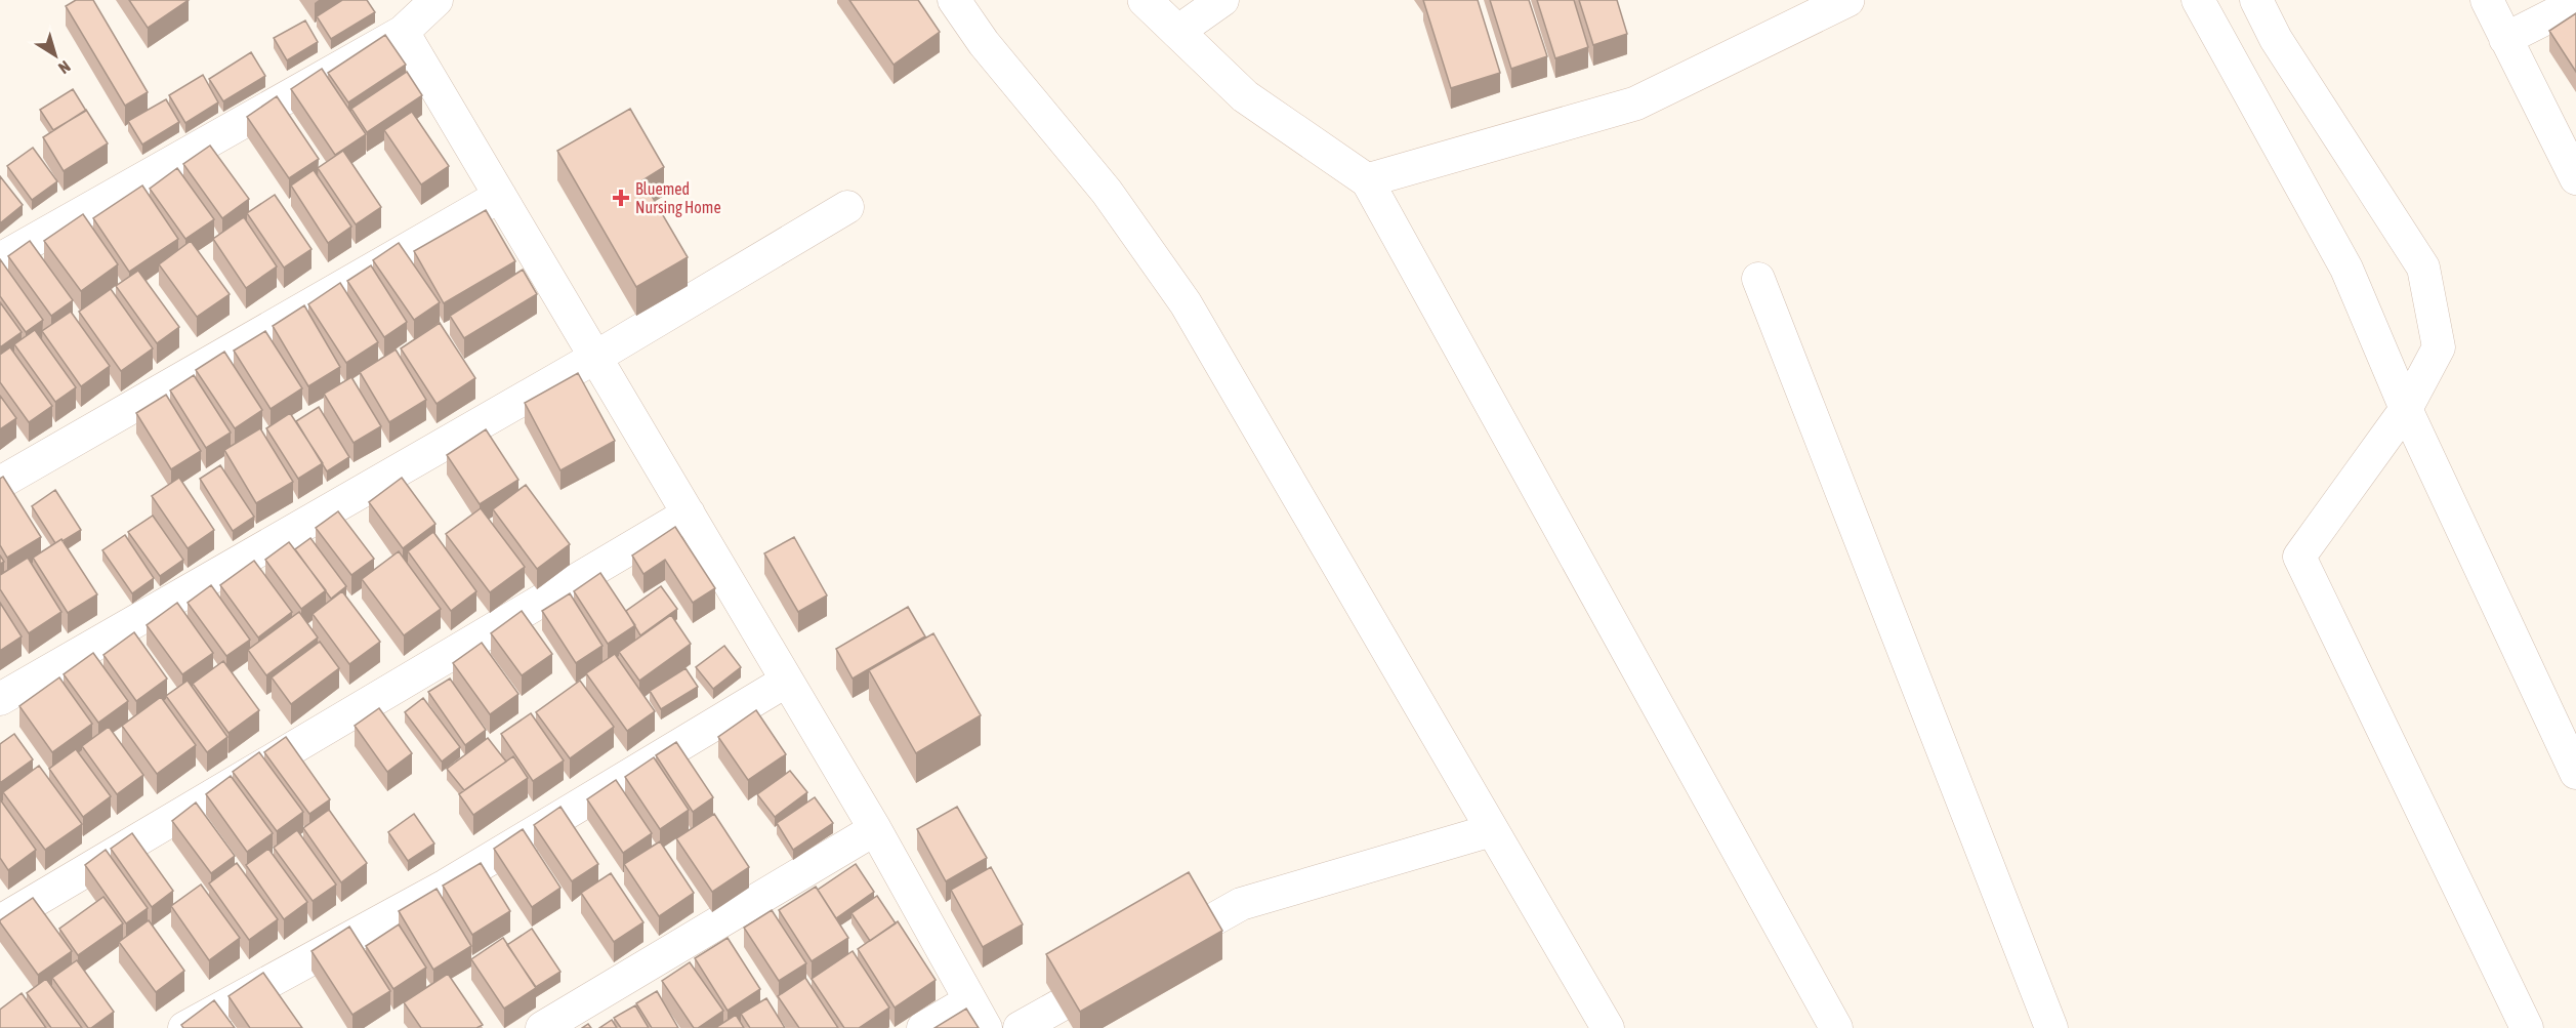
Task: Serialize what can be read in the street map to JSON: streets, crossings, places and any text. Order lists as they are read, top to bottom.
{
  "places": {
    "health": ["Bluemed Nursing Home"]
  },
  "north": "bottom right"
}
